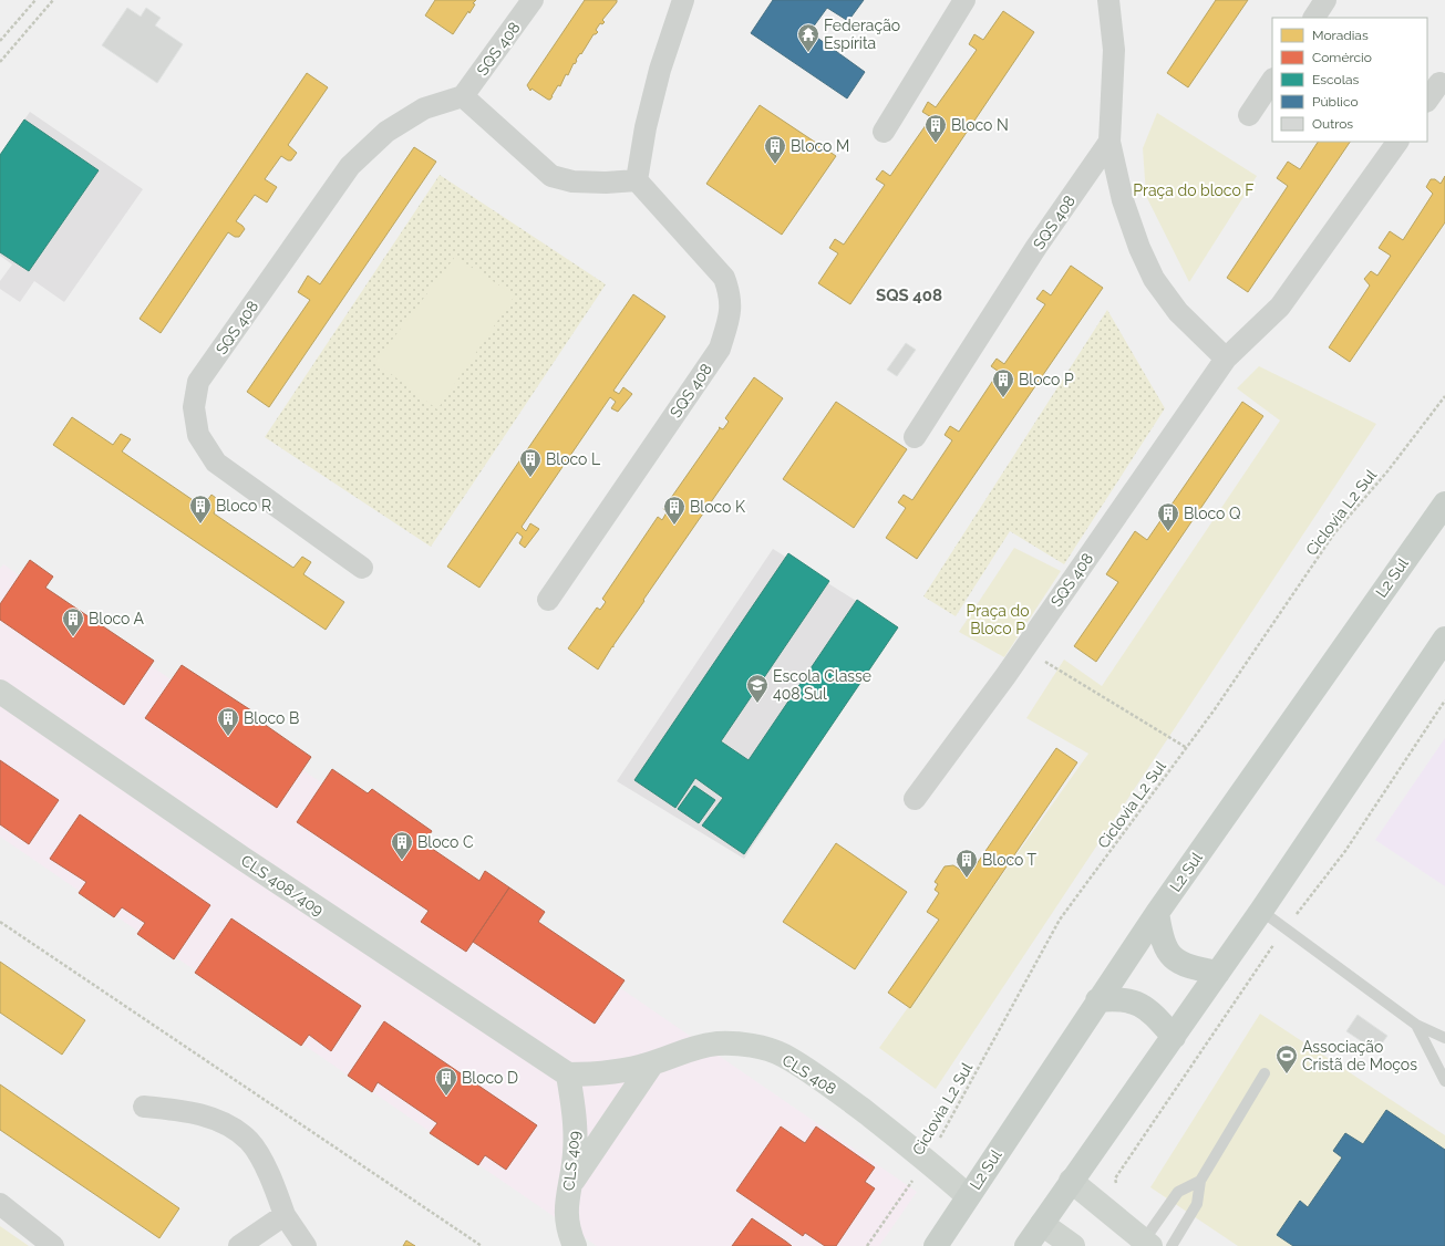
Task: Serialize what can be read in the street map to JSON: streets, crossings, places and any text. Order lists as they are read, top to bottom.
{
  "streets": {
    "main road": ["L2 Sul"],
    "street": [
      "SQS 408",
      "CLS 408/409",
      "CLS 408",
      "CLS 409"
    ],
    "path": ["Ciclovia L2 Sul"]
  },
  "crossings": [
    ["Ciclovia L2 Sul", "CLS 408"],
    ["L2 Sul", "CLS 408"],
    ["CLS 408/409", "CLS 408"],
    ["CLS 408/409", "CLS 409"],
    ["CLS 408", "CLS 409"]
  ],
  "districts": ["SQS 408"],
  "parks": ["Praça do bloco F", "Praça do Bloco P"],
  "places": {
    "temple": ["Federação Espírita"],
    "building": [
      "Bloco N",
      "Bloco M",
      "Bloco P",
      "Bloco L",
      "Bloco R",
      "Bloco K",
      "Bloco Q",
      "Bloco A",
      "Bloco B",
      "Bloco C",
      "Bloco T",
      "Bloco D"
    ],
    "school or university": ["Escola Classe 408 Sul"],
    "sports": ["Associação Cristã de Moços"]
  },
  "legend": [
    "Moradias",
    "Comércio",
    "Escolas",
    "Público",
    "Outros"
  ]
}
